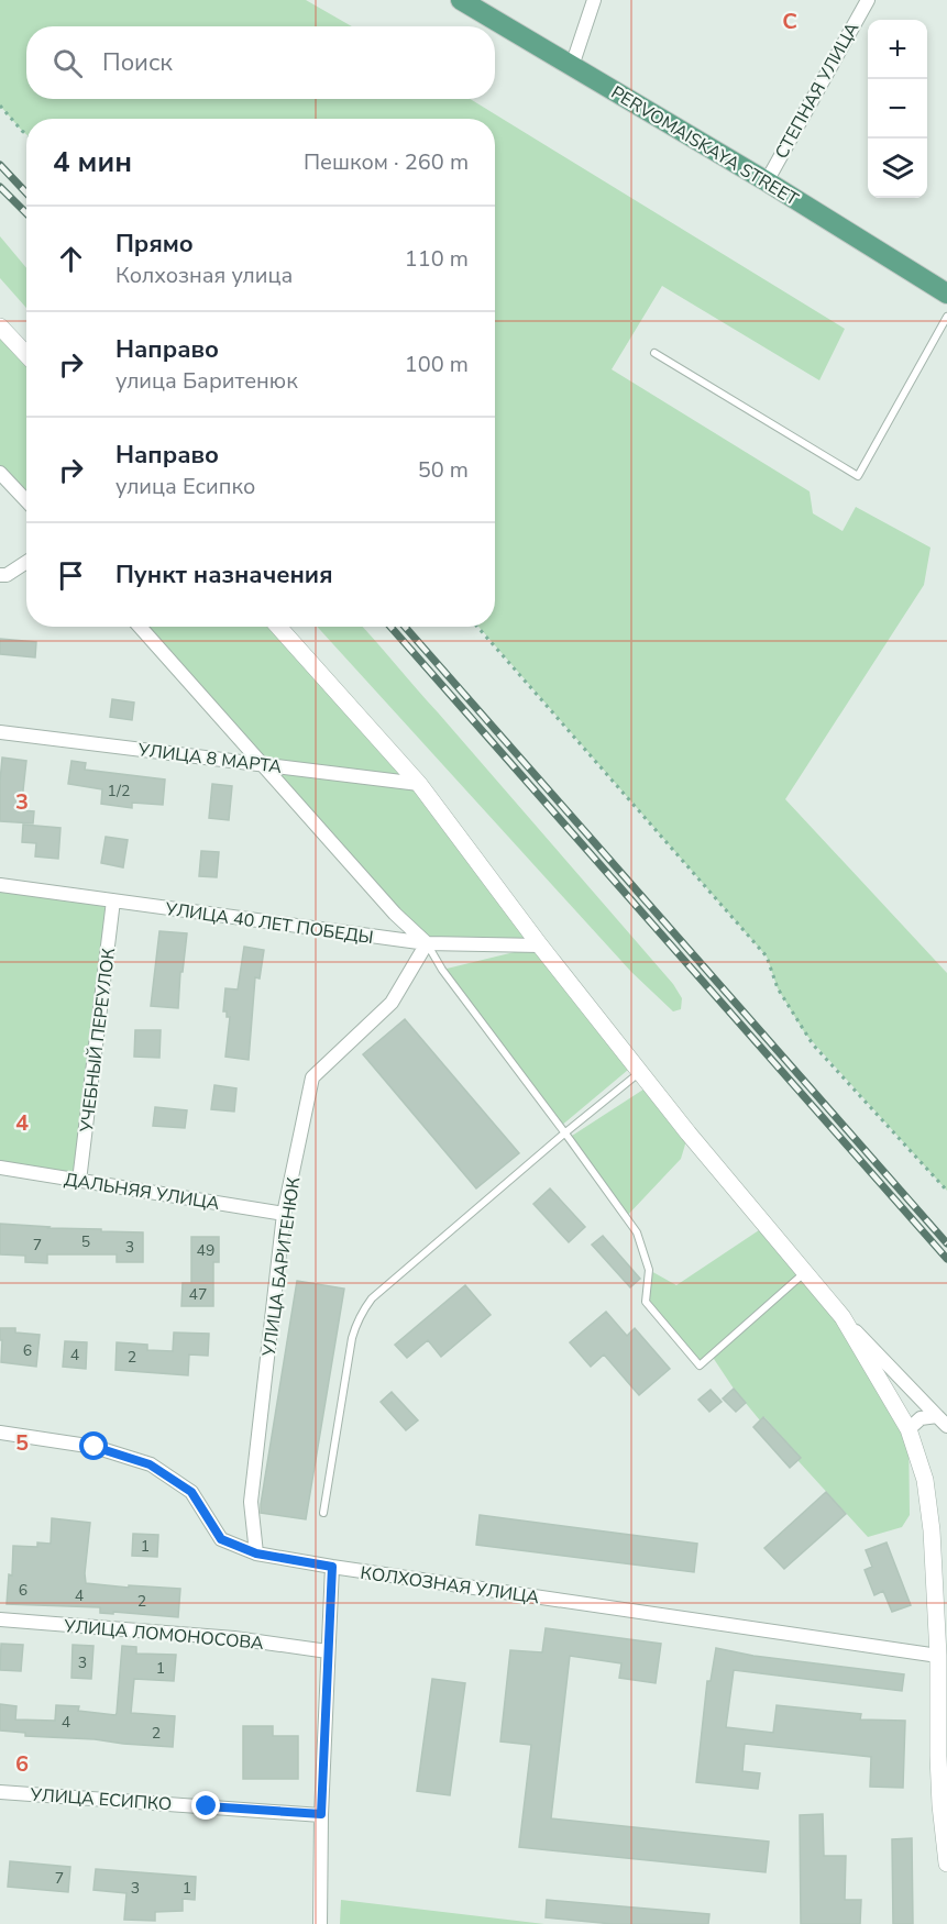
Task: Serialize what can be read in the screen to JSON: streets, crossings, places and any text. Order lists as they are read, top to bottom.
{
  "streets": {
    "main road": ["PERVOMAISKAYA STREET"],
    "street": [
      "СТЕПНАЯ УЛИЦА",
      "УЛИЦА 8 МАРТА",
      "УЛИЦА 40 ЛЕТ ПОБЕДЫ",
      "УЧЕБНЫЙ ПЕРЕУЛОК",
      "ДАЛЬНЯЯ УЛИЦА",
      "УЛИЦА БАРИТЕНЮК",
      "КОЛХОЗНАЯ УЛИЦА",
      "УЛИЦА ЛОМОНОСОВА",
      "УЛИЦА ЕСИПКО"
    ]
  },
  "crossings": [
    ["СТЕПНАЯ УЛИЦА", "PERVOMAISKAYA STREET"],
    ["УЛИЦА 40 ЛЕТ ПОБЕДЫ", "УЧЕБНЫЙ ПЕРЕУЛОК"],
    ["УЛИЦА 40 ЛЕТ ПОБЕДЫ", "УЛИЦА БАРИТЕНЮК"],
    ["УЧЕБНЫЙ ПЕРЕУЛОК", "ДАЛЬНЯЯ УЛИЦА"],
    ["ДАЛЬНЯЯ УЛИЦА", "УЛИЦА БАРИТЕНЮК"],
    ["УЛИЦА БАРИТЕНЮК", "КОЛХОЗНАЯ УЛИЦА"]
  ],
  "house_numbers": [
    "1/2",
    "5",
    "7",
    "3",
    "49",
    "47",
    "6",
    "4",
    "2",
    "1",
    "6",
    "4",
    "2",
    "3",
    "1",
    "4",
    "2",
    "7",
    "3",
    "1"
  ],
  "page": {
    "map_buttons": ["+", "−"],
    "search": "Поиск",
    "heading": ["4 мин", "Пешком · 260 m"],
    "list": [
      ["Прямо", "Колхозная улица", "110 m"],
      ["Направо", "улица Баритенюк", "100 m"],
      ["Направо", "улица Есипко", "50 m"],
      "Пункт назначения"
    ]
  },
  "grid": {
    "columns": ["C"],
    "rows": [
      "3",
      "4",
      "5",
      "6"
    ]
  }
}
